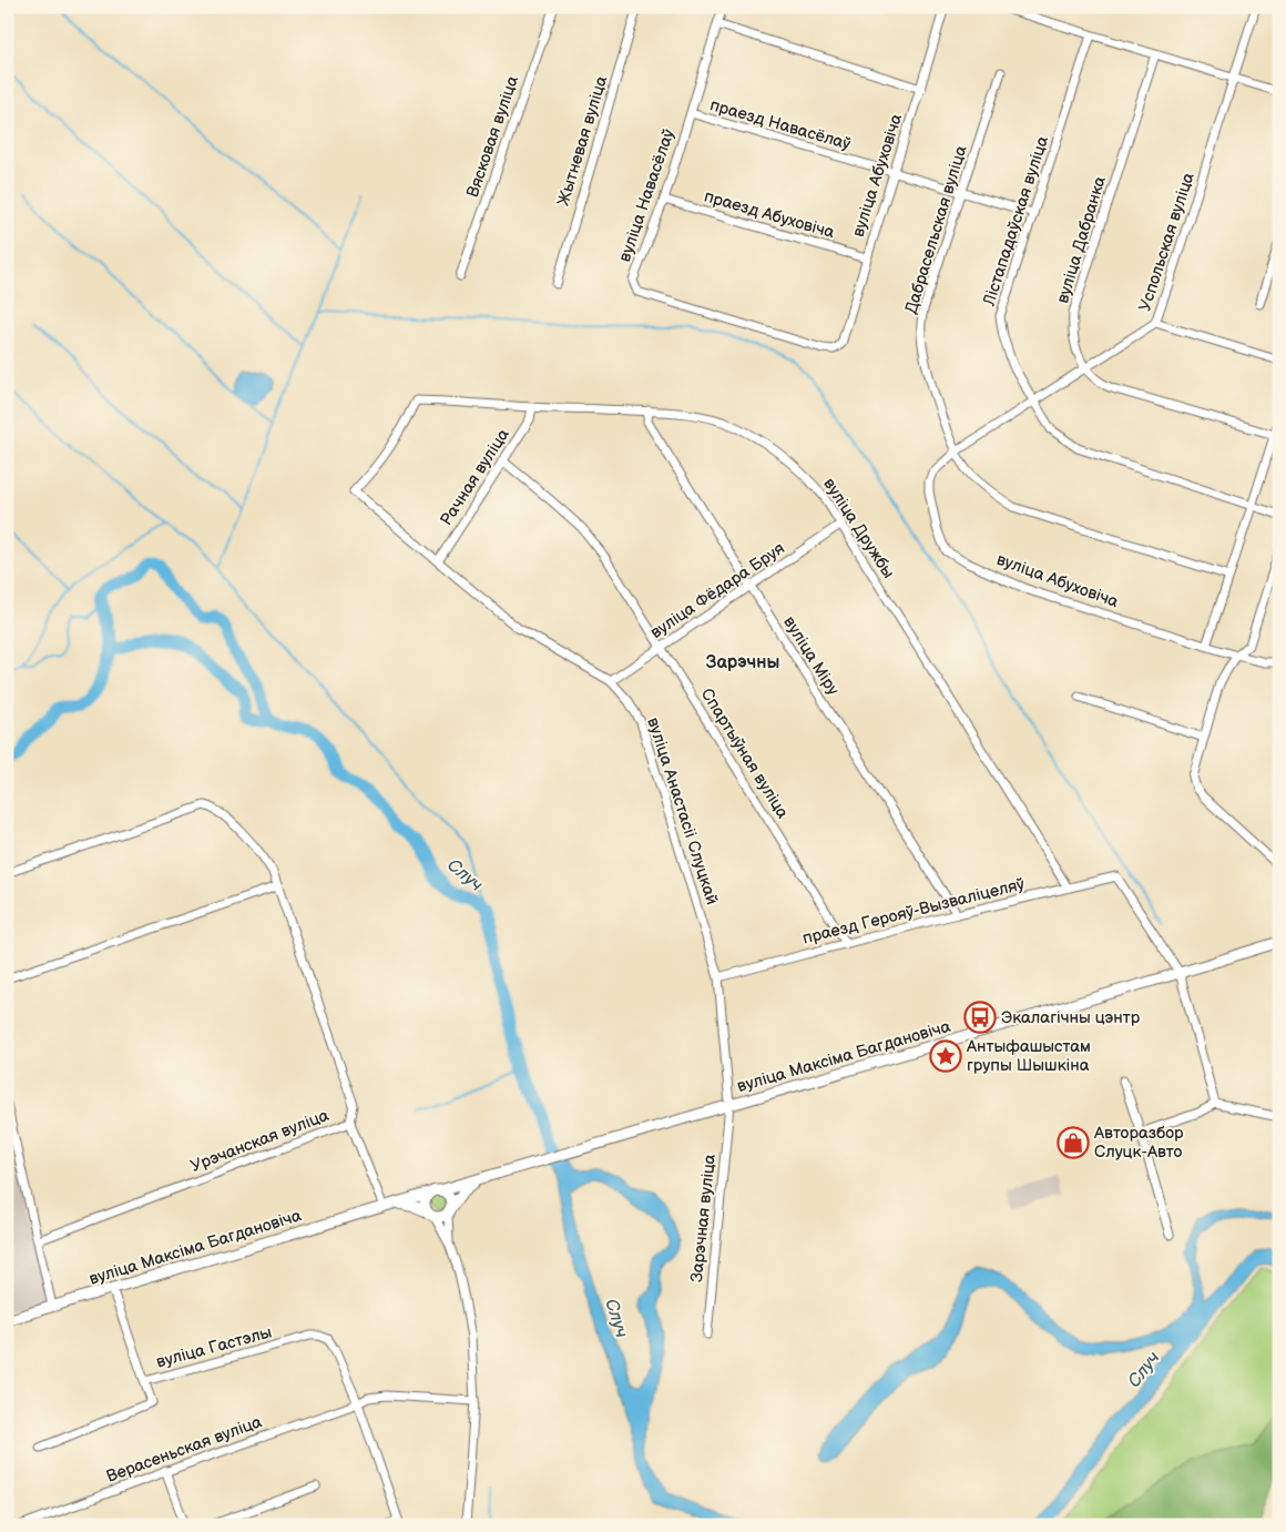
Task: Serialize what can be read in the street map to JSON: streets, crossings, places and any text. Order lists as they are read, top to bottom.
{
  "streets": {
    "main road": ["вуліца Максіма Багдановіча"],
    "street": [
      "праезд Навасёлаў",
      "Вясковая вуліца",
      "Жытневая вуліца",
      "вуліца Абуховіча",
      "вуліца Навасёлаў",
      "праезд Абуховіча",
      "Лістападаўская вуліца",
      "Дабрасельская вуліца",
      "вуліца Дабранка",
      "Успольская вуліца",
      "Рачная вуліца",
      "вуліца Дружбы",
      "вуліца Фёдара Бруя",
      "вуліца Міру",
      "Спартыўная вуліца",
      "вуліца Анастасіі Слуцкай",
      "праезд Герояў-Вызваліцеляў",
      "Урэчанская вуліца",
      "Зарэчная вуліца",
      "вуліца Гастэлы",
      "Верасеньская вуліца"
    ]
  },
  "crossings": [
    ["праезд Навасёлаў", "вуліца Абуховіча"],
    ["праезд Навасёлаў", "вуліца Навасёлаў"],
    ["праезд Навасёлаў", "Лістападаўская вуліца"],
    ["праезд Навасёлаў", "Дабрасельская вуліца"],
    ["вуліца Абуховіча", "вуліца Навасёлаў"],
    ["вуліца Абуховіча", "праезд Абуховіча"],
    ["вуліца Абуховіча", "Дабрасельская вуліца"],
    ["вуліца Навасёлаў", "праезд Абуховіча"],
    ["Рачная вуліца", "вуліца Дружбы"],
    ["Рачная вуліца", "Спартыўная вуліца"],
    ["Рачная вуліца", "вуліца Анастасіі Слуцкай"],
    ["вуліца Дружбы", "вуліца Фёдара Бруя"],
    ["вуліца Дружбы", "вуліца Міру"],
    ["вуліца Дружбы", "вуліца Анастасіі Слуцкай"],
    ["вуліца Дружбы", "праезд Герояў-Вызваліцеляў"],
    ["вуліца Фёдара Бруя", "вуліца Міру"],
    ["вуліца Фёдара Бруя", "Спартыўная вуліца"],
    ["вуліца Фёдара Бруя", "вуліца Анастасіі Слуцкай"],
    ["вуліца Міру", "праезд Герояў-Вызваліцеляў"],
    ["Спартыўная вуліца", "праезд Герояў-Вызваліцеляў"],
    ["вуліца Анастасіі Слуцкай", "праезд Герояў-Вызваліцеляў"],
    ["вуліца Анастасіі Слуцкай", "вуліца Максіма Багдановіча"],
    ["вуліца Анастасіі Слуцкай", "Зарэчная вуліца"],
    ["праезд Герояў-Вызваліцеляў", "вуліца Максіма Багдановіча"],
    ["вуліца Максіма Багдановіча", "Зарэчная вуліца"],
    ["вуліца Гастэлы", "Верасеньская вуліца"]
  ],
  "districts": ["Зарэчны"],
  "water": ["Случ"],
  "places": {
    "bus stop": ["Экалагічны цэнтр"],
    "place": ["Антыфашыстам групы Шышкіна"],
    "shop": ["Авторазбор Слуцк-Авто"]
  }
}
